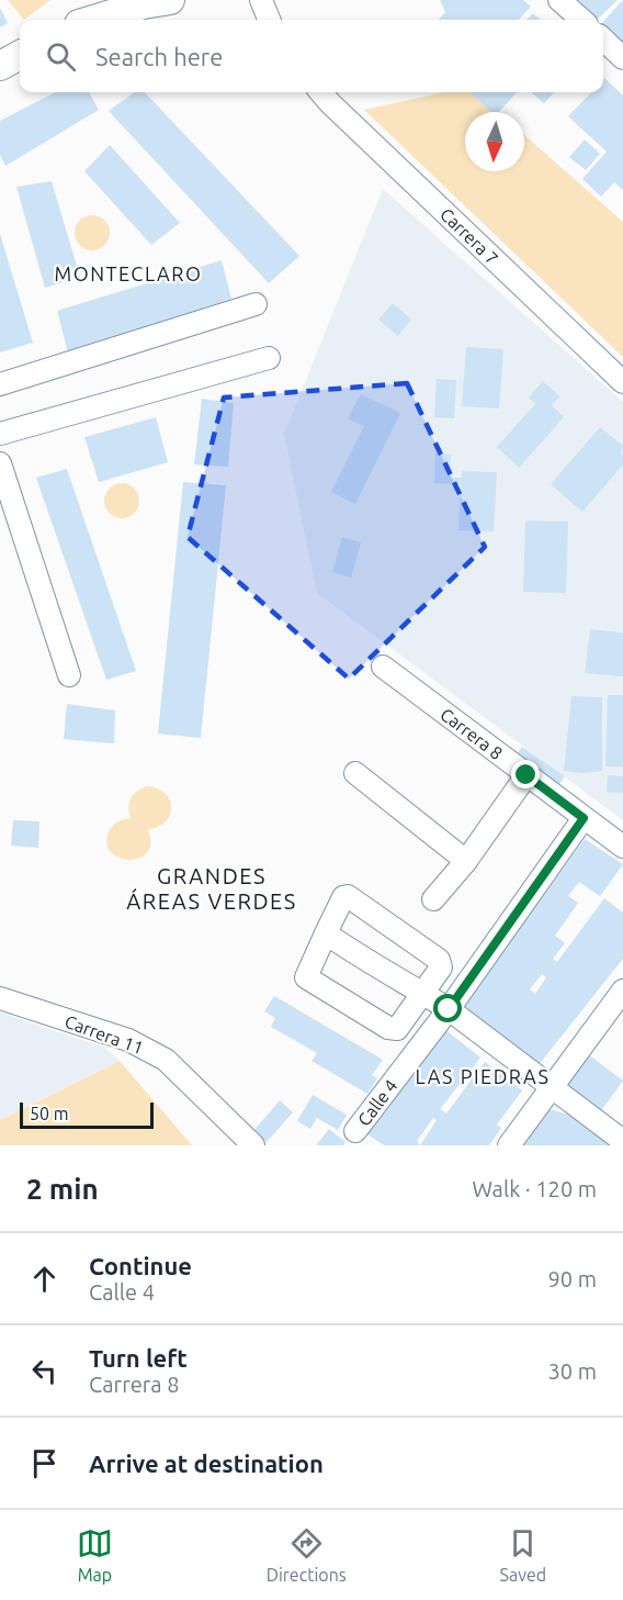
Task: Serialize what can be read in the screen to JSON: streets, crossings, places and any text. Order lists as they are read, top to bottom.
{
  "streets": {
    "street": [
      "Carrera 7",
      "Carrera 8",
      "Carrera 11",
      "Calle 4"
    ]
  },
  "crossings": [
    ["Carrera 8", "Calle 4"]
  ],
  "districts": ["MONTECLARO", "GRANDES ÁREAS VERDES", "LAS PIEDRAS"],
  "scale_bar": "50 m",
  "north": "bottom",
  "page": {
    "search": "Search here",
    "scale": "50 m",
    "heading": ["2 min", "Walk · 120 m"],
    "list": [
      ["Continue", "Calle 4", "90 m"],
      ["Turn left", "Carrera 8", "30 m"],
      "Arrive at destination"
    ],
    "nav": ["Map", "Directions", "Saved"]
  }
}
